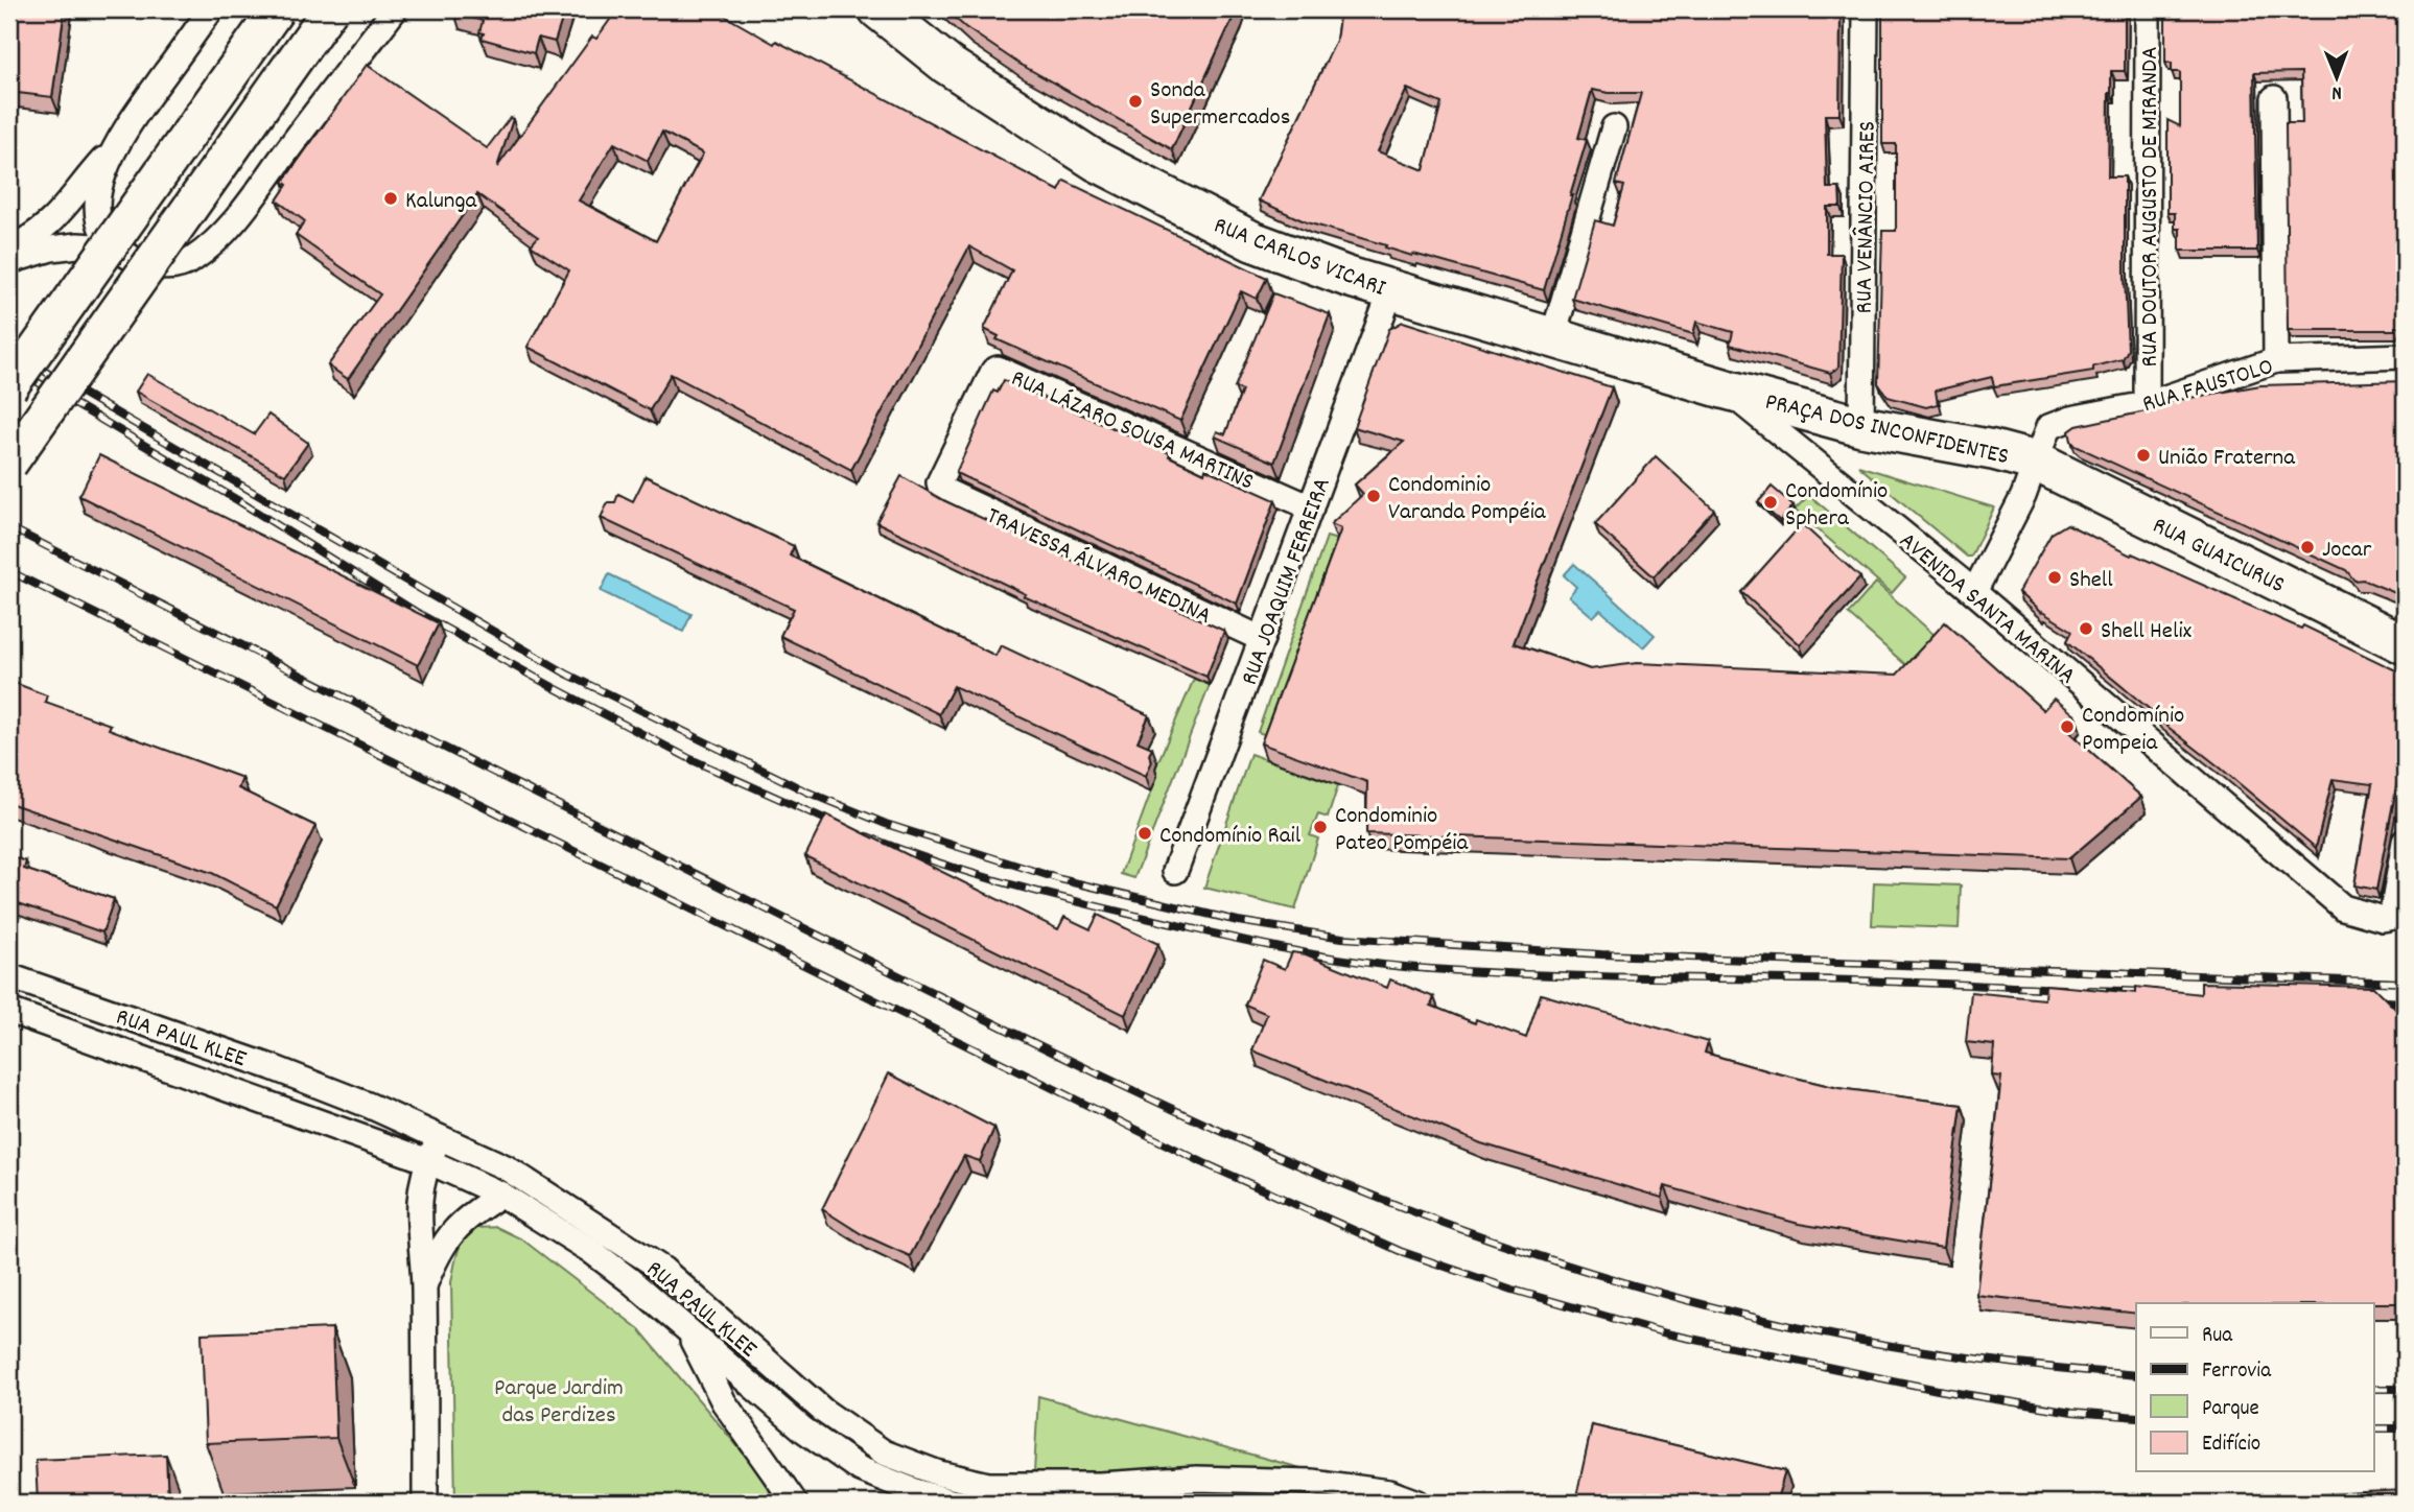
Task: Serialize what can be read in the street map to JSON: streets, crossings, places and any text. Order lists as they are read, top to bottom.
{
  "streets": {
    "main road": ["RUA CARLOS VICARI", "PRAÇA DOS INCONFIDENTES", "RUA GUAICURUS"],
    "street": [
      "RUA DOUTOR AUGUSTO DE MIRANDA",
      "RUA VENÂNCIO AIRES",
      "RUA FAUSTOLO",
      "RUA LÁZARO SOUSA MARTINS",
      "TRAVESSA ÁLVARO MEDINA",
      "RUA JOAQUIM FERREIRA",
      "AVENIDA SANTA MARINA",
      "RUA PAUL KLEE"
    ]
  },
  "crossings": [
    ["RUA DOUTOR AUGUSTO DE MIRANDA", "RUA FAUSTOLO"],
    ["RUA VENÂNCIO AIRES", "PRAÇA DOS INCONFIDENTES"],
    ["RUA CARLOS VICARI", "PRAÇA DOS INCONFIDENTES"],
    ["RUA CARLOS VICARI", "RUA JOAQUIM FERREIRA"],
    ["RUA CARLOS VICARI", "AVENIDA SANTA MARINA"],
    ["RUA FAUSTOLO", "PRAÇA DOS INCONFIDENTES"],
    ["RUA FAUSTOLO", "RUA GUAICURUS"],
    ["PRAÇA DOS INCONFIDENTES", "RUA GUAICURUS"],
    ["PRAÇA DOS INCONFIDENTES", "AVENIDA SANTA MARINA"],
    ["RUA LÁZARO SOUSA MARTINS", "TRAVESSA ÁLVARO MEDINA"],
    ["RUA LÁZARO SOUSA MARTINS", "RUA JOAQUIM FERREIRA"],
    ["TRAVESSA ÁLVARO MEDINA", "RUA JOAQUIM FERREIRA"]
  ],
  "parks": ["Parque Jardim das Perdizes"],
  "places": [
    "Sonda Supermercados",
    "Kalunga",
    "União Fraterna",
    "Condominio Varanda Pompéia",
    "Condomínio Sphera",
    "Jocar",
    "Shell",
    "Shell Helix",
    "Condomínio Pompeia",
    "Condominio Pateo Pompéia",
    "Condomínio Rail"
  ],
  "legend": [
    "Rua",
    "Ferrovia",
    "Parque",
    "Edifício"
  ],
  "north": "bottom"
}
